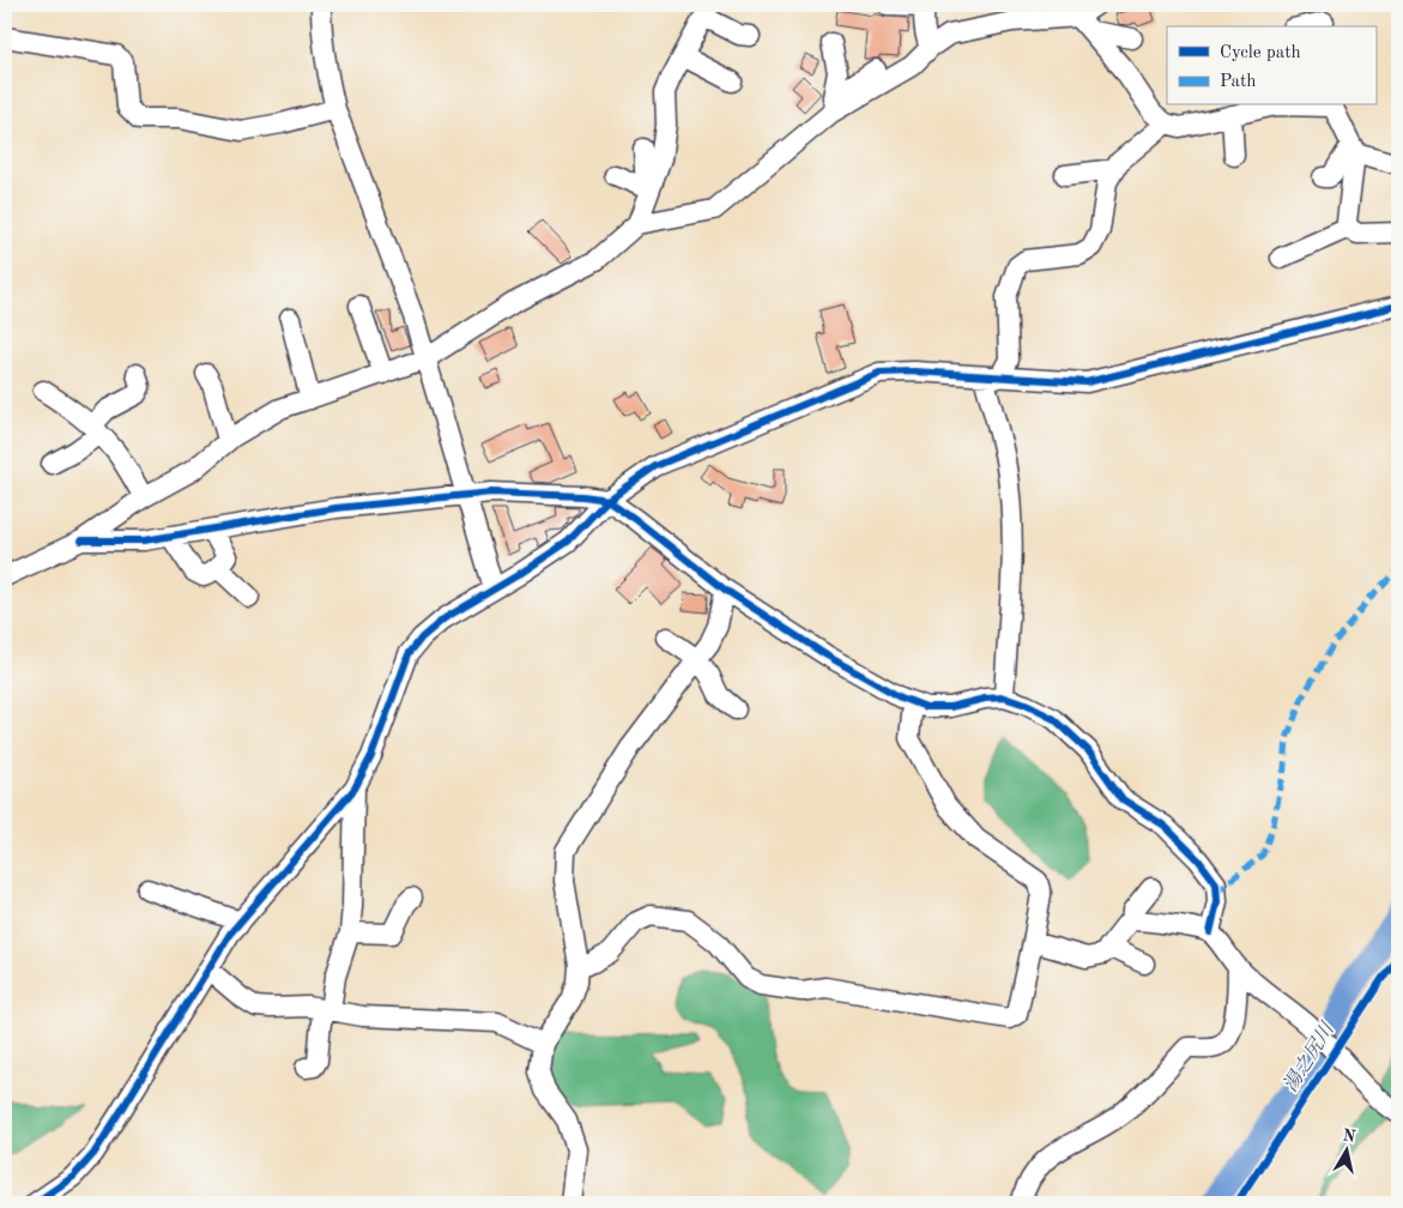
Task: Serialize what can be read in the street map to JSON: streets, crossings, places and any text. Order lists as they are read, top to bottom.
{
  "water": ["湯之尻川"],
  "legend": ["Cycle path", "Path"],
  "north": "top"
}
